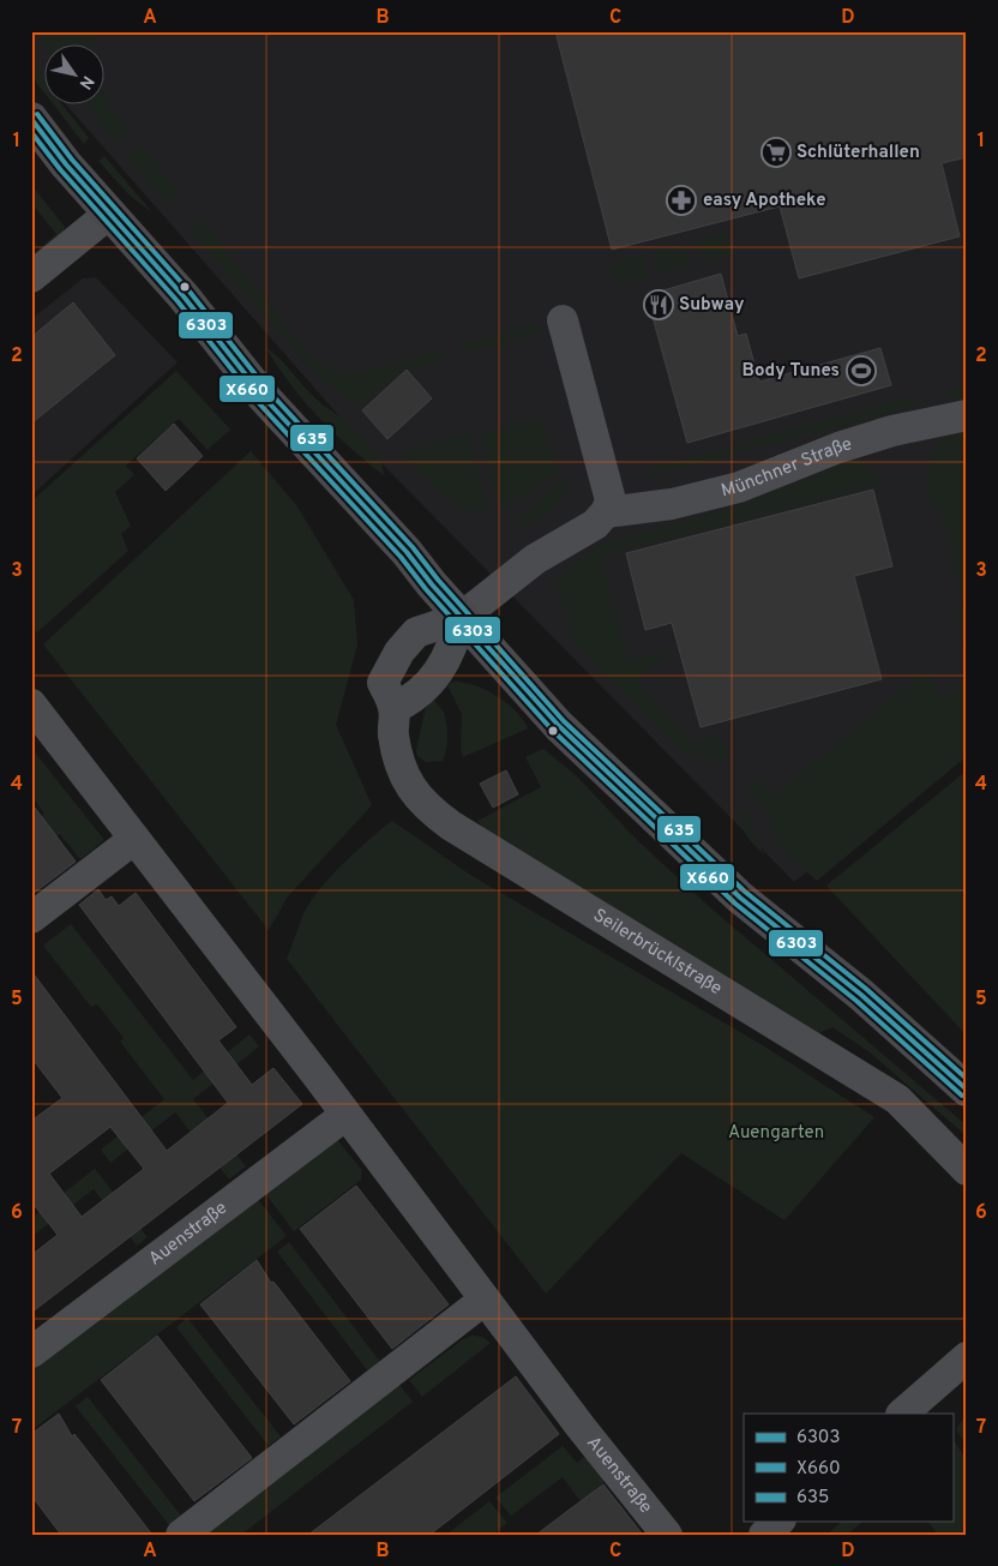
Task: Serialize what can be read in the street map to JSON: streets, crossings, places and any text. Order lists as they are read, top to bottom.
{
  "streets": {
    "street": ["Münchner Straße", "Seilerbrücklstraße", "Auenstraße"]
  },
  "crossings": [
    ["Münchner Straße", "Seilerbrücklstraße"]
  ],
  "parks": ["Auengarten"],
  "places": {
    "supermarket": ["Schlüterhallen"],
    "pharmacy": ["easy Apotheke"],
    "restaurant": ["Subway"],
    "sports": ["Body Tunes"]
  },
  "lines": ["transit line 635", "transit line 6303", "transit line X660"],
  "legend": ["6303", "X660", "635"],
  "north": "bottom right",
  "grid": {
    "columns": [
      "A",
      "B",
      "C",
      "D"
    ],
    "rows": [
      "1",
      "2",
      "3",
      "4",
      "5",
      "6",
      "7"
    ]
  }
}
